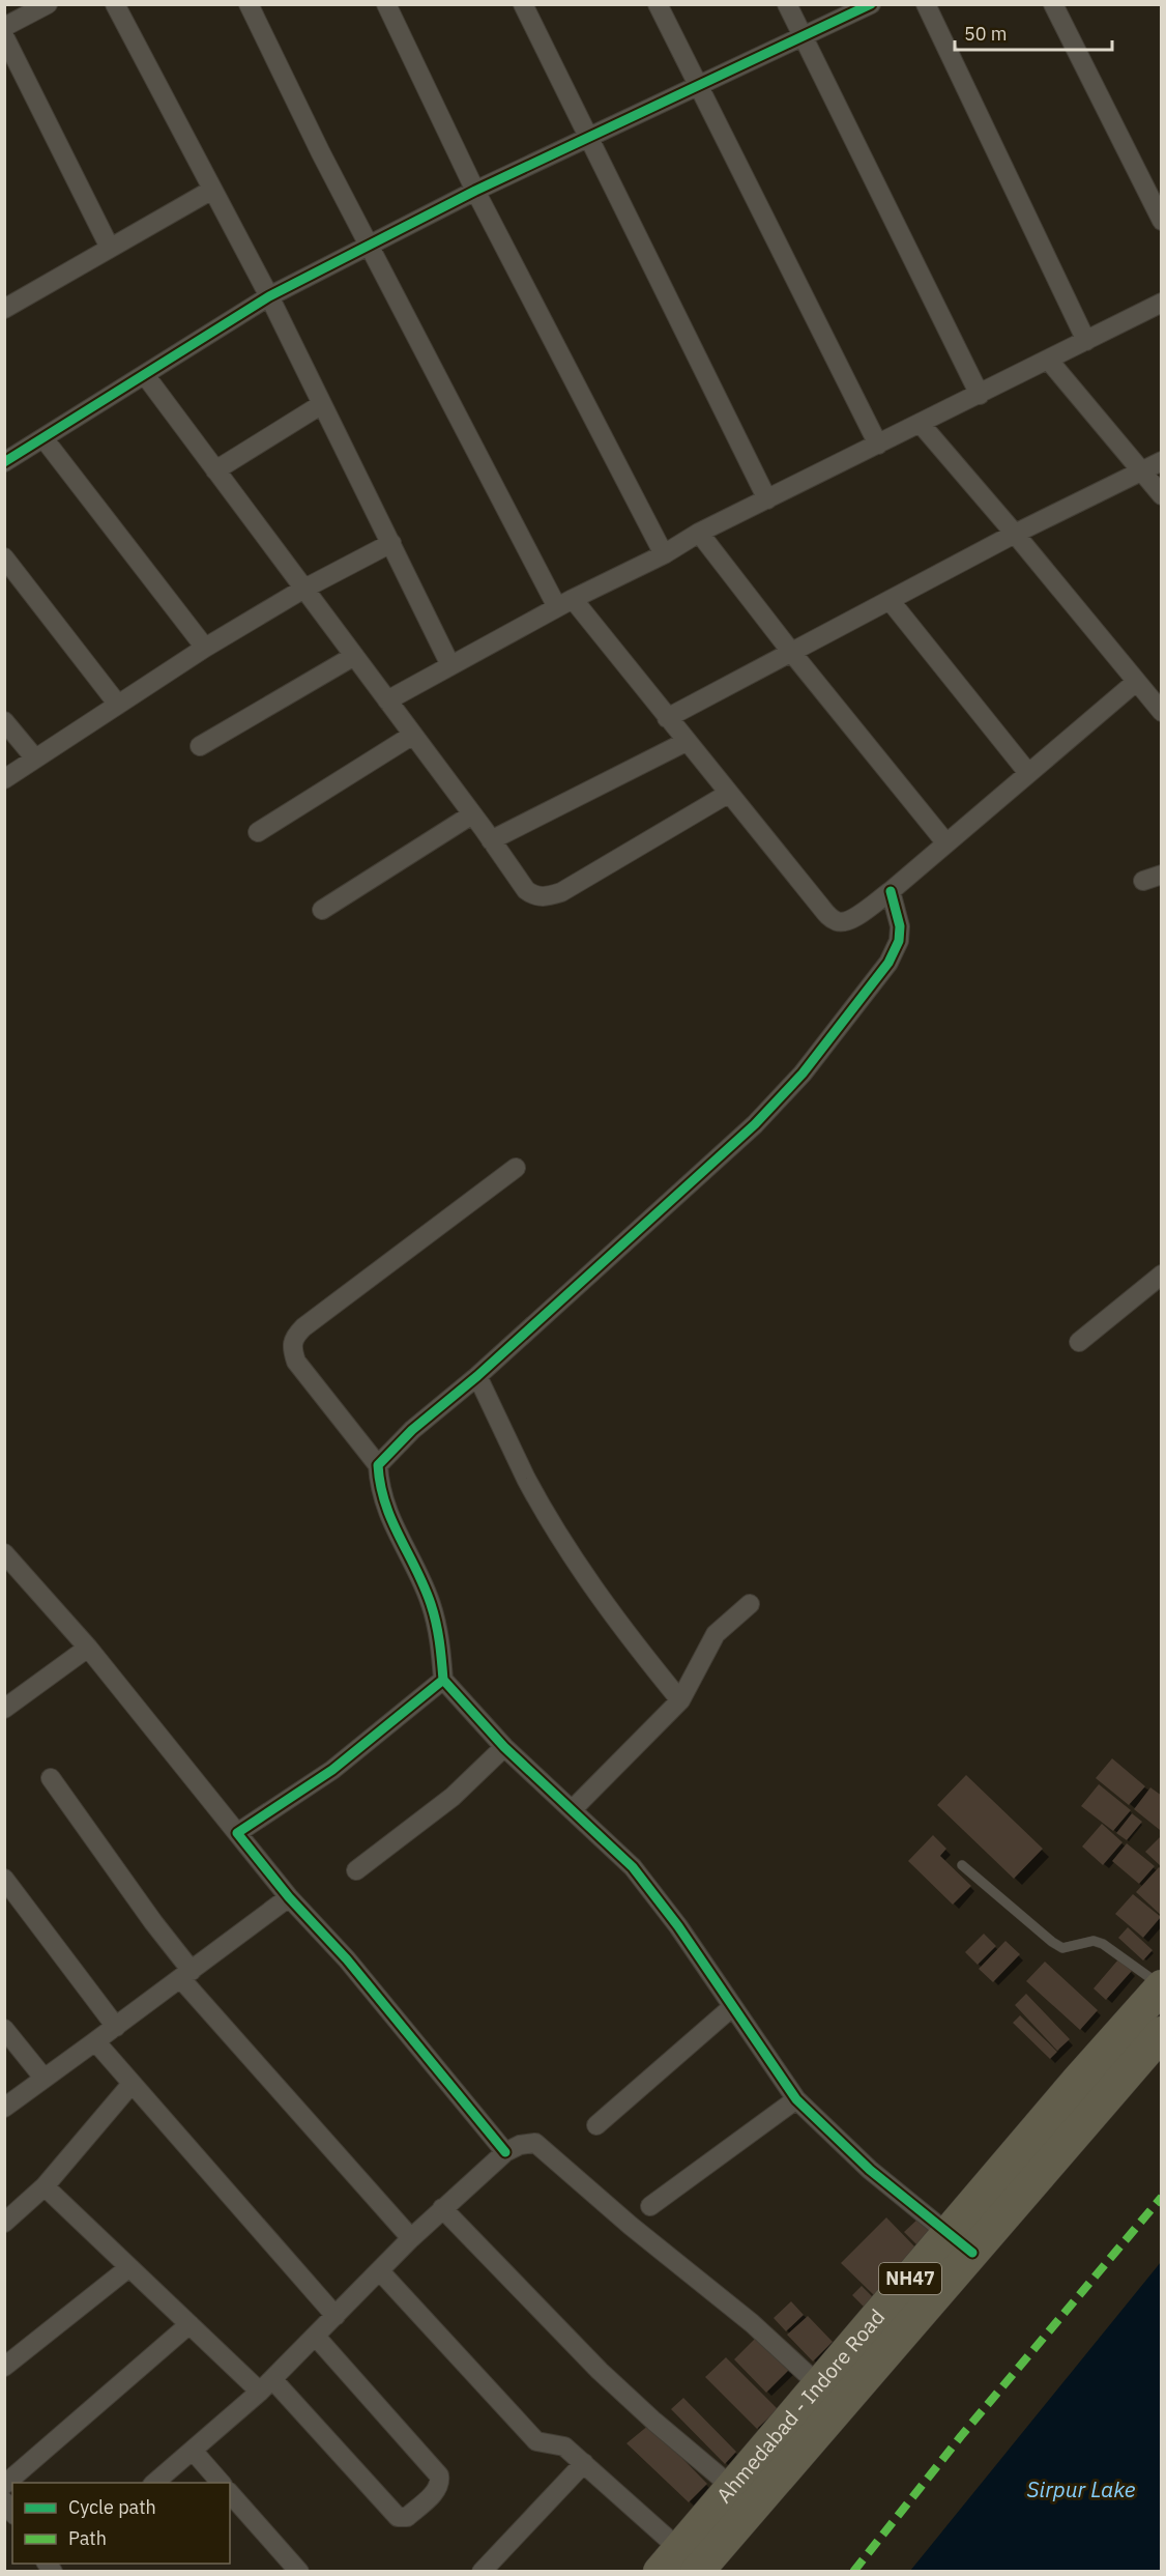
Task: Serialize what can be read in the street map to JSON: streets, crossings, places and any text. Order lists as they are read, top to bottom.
{
  "streets": {
    "highway": ["NH47", "Ahmedabad - Indore Road"]
  },
  "water": ["Sirpur Lake"],
  "legend": ["Cycle path", "Path"],
  "scale_bar": "50 m"
}
